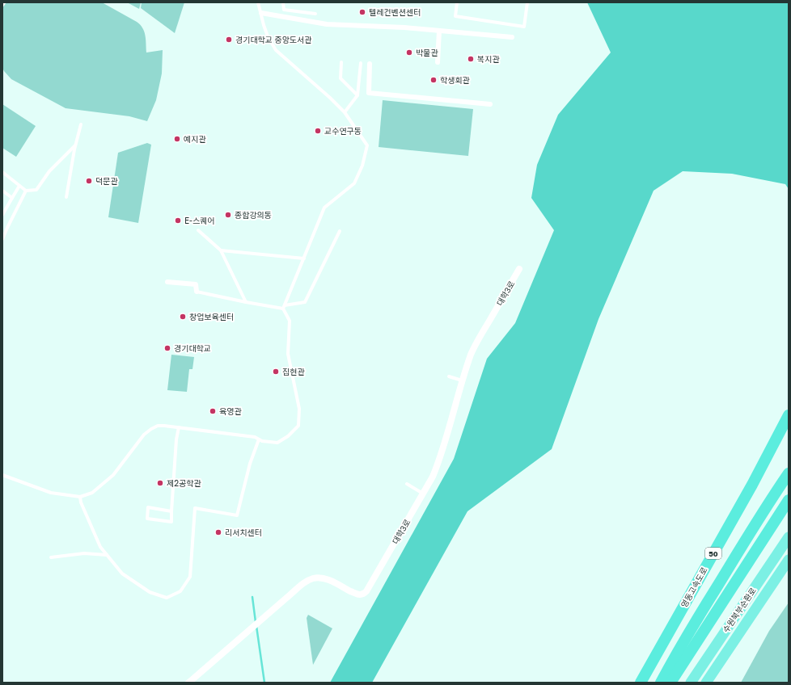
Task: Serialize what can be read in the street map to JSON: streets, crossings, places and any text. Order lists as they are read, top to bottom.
{
  "streets": {
    "highway": ["50", "영동고속도로", "수원북부순환로"],
    "street": ["대학3로"]
  },
  "places": [
    "텔레컨벤션센터",
    "경기대학교 중앙도서관",
    "박물관",
    "복지관",
    "학생회관",
    "교수연구동",
    "예지관",
    "덕문관",
    "종합강의동",
    "E-스퀘어",
    "창업보육센터",
    "경기대학교",
    "집현관",
    "육영관",
    "제2공학관",
    "리서치센터"
  ]
}
